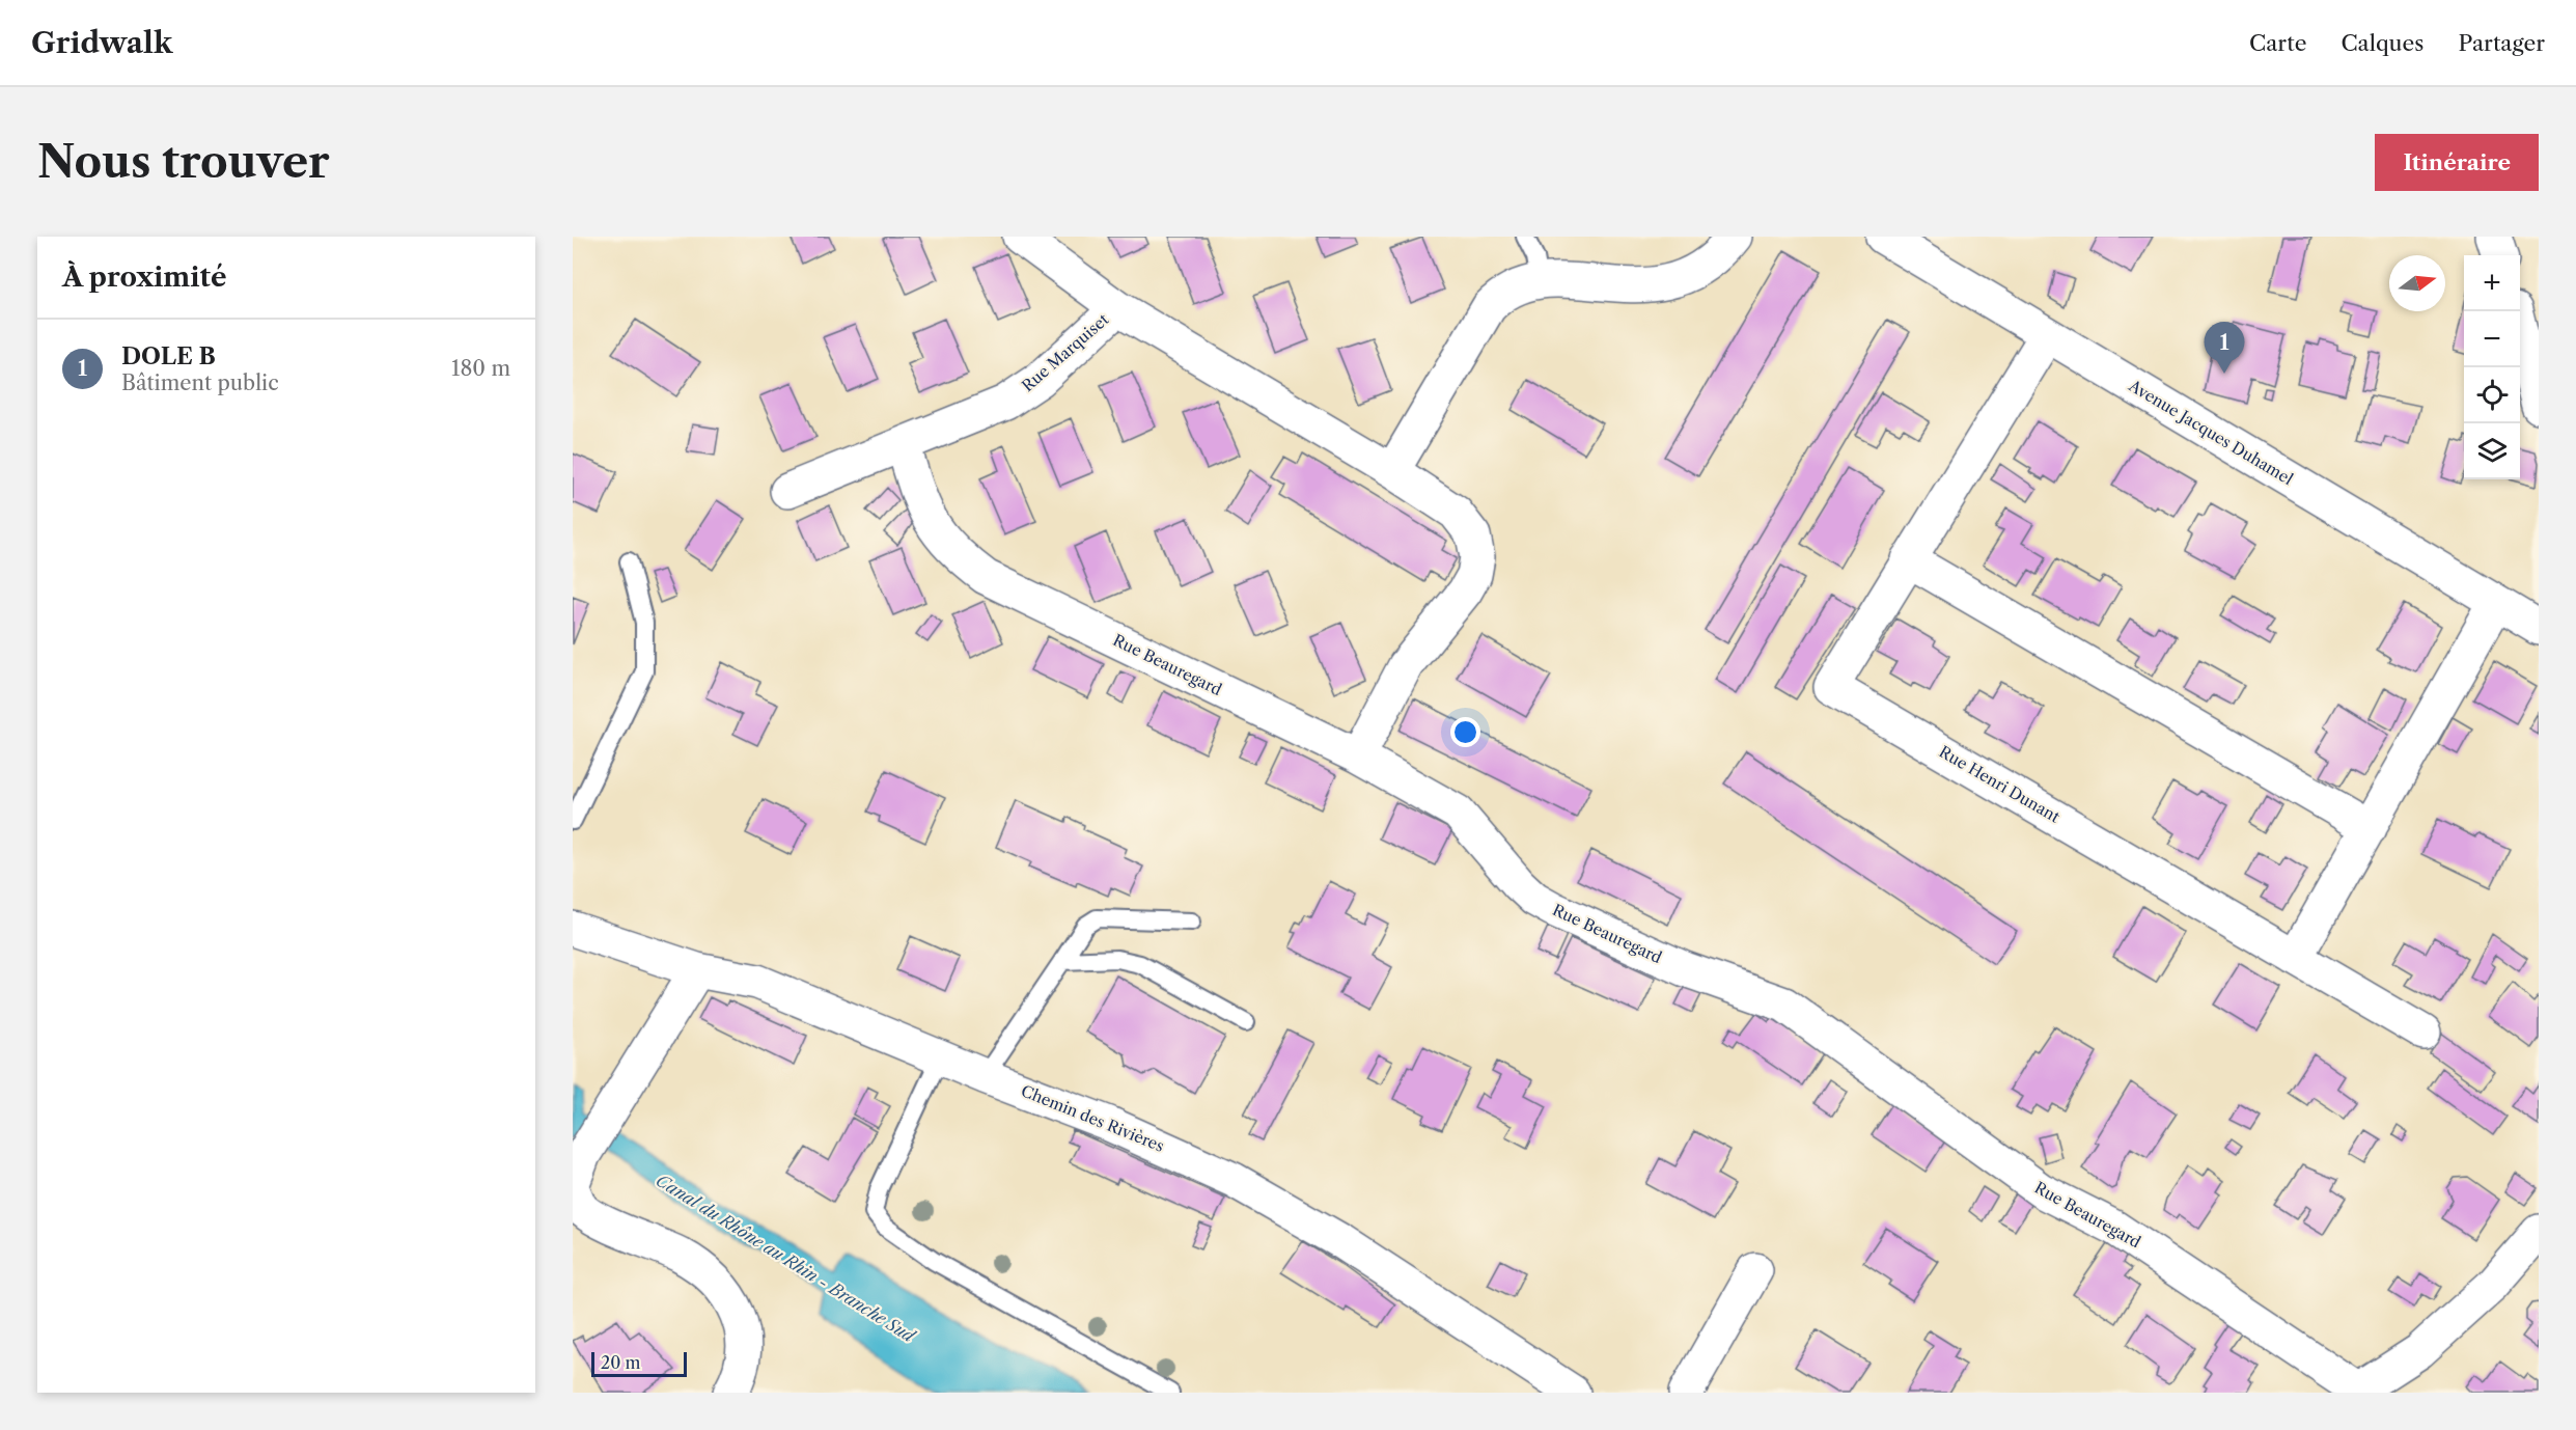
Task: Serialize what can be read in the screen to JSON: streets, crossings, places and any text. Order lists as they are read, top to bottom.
{
  "streets": {
    "street": [
      "Rue Marquiset",
      "Avenue Jacques Duhamel",
      "Rue Beauregard",
      "Rue Henri Dunant",
      "Chemin des Rivières"
    ]
  },
  "crossings": [
    ["Rue Marquiset", "Rue Beauregard"],
    ["Avenue Jacques Duhamel", "Rue Henri Dunant"]
  ],
  "water": ["Canal du Rhône au Rhin - Branche Sud"],
  "scale_bar": "20 m",
  "north": "right",
  "page": {
    "header": "Gridwalk",
    "nav": ["Carte", "Calques", "Partager"],
    "buttons": "Itinéraire",
    "title": "Nous trouver",
    "heading": "À proximité",
    "map_buttons": ["+", "−"],
    "list": [
      {
        "mark": "1",
        "name": "DOLE B",
        "note": "Bâtiment public",
        "value": "180 m"
      }
    ],
    "pins": "1",
    "scale": "20 m"
  }
}
